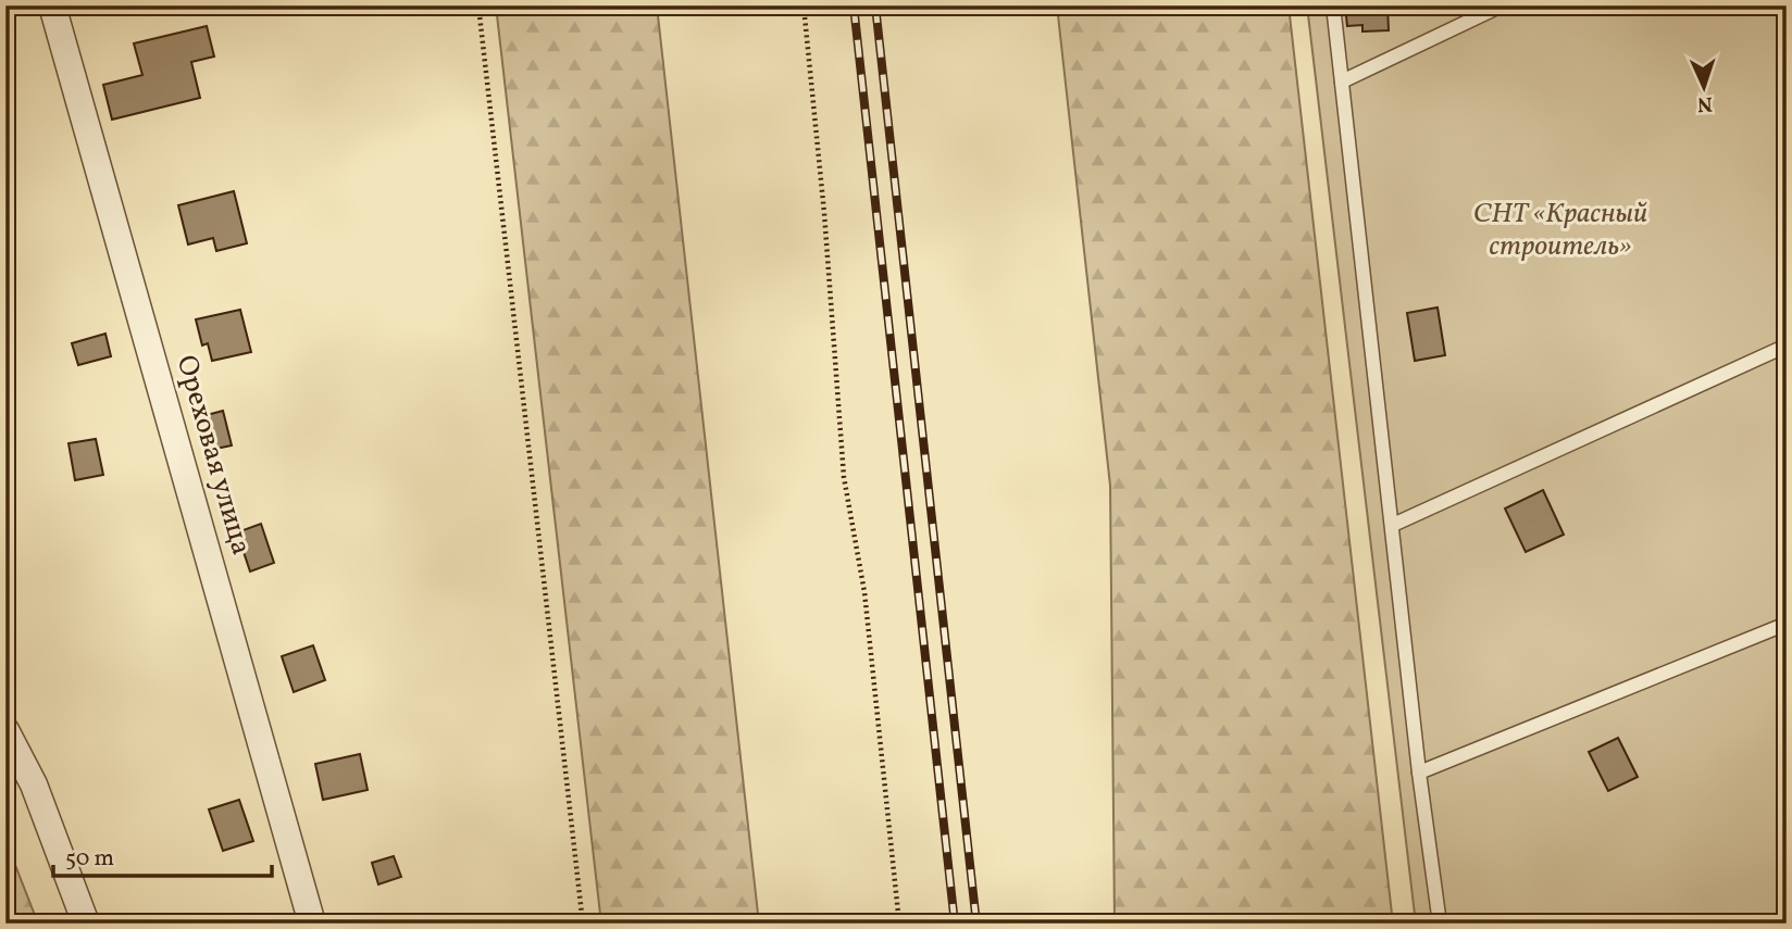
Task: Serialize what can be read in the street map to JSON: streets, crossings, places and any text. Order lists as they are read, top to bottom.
{
  "streets": {
    "street": ["Ореховая улица"]
  },
  "parks": ["СНТ «Красный строитель»"],
  "scale_bar": "50 m",
  "north": "bottom"
}
